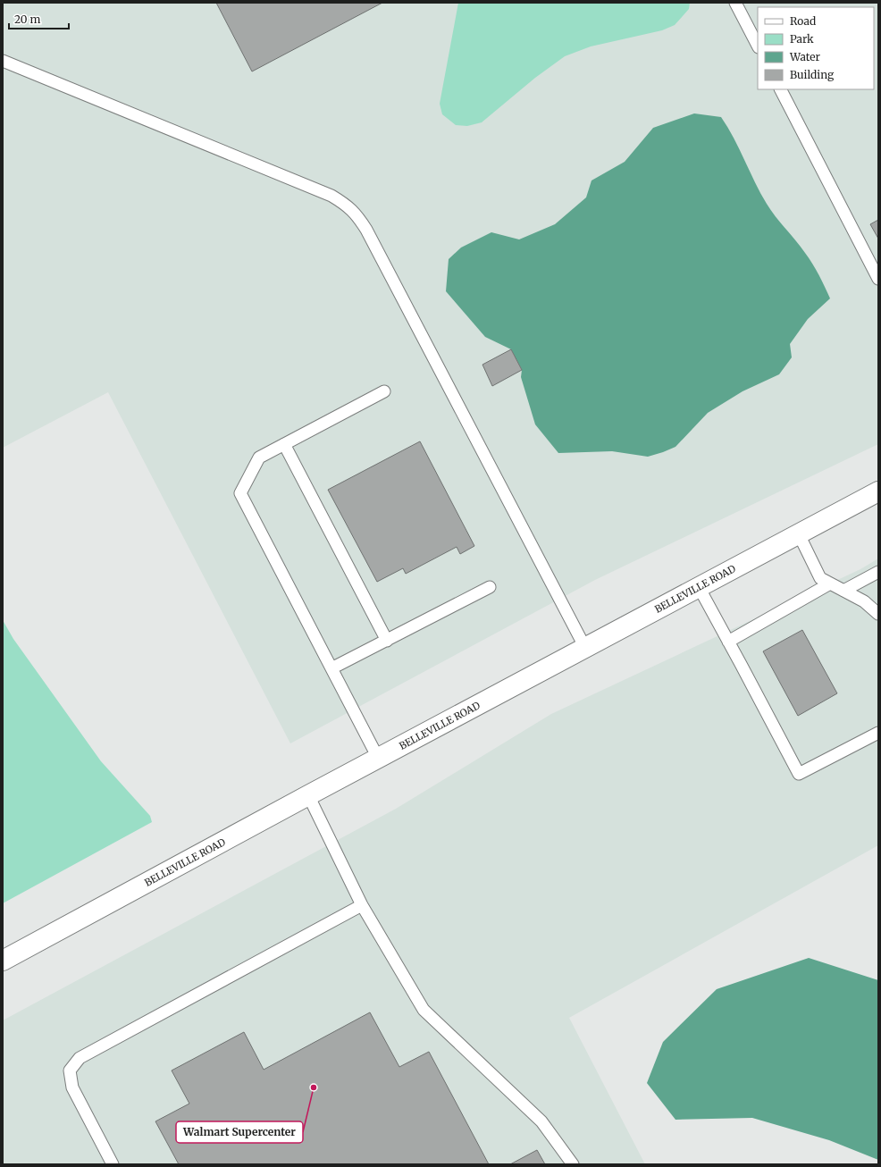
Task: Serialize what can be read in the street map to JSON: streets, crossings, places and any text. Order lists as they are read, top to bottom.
{
  "streets": {
    "main road": ["BELLEVILLE ROAD"]
  },
  "places": ["Walmart Supercenter"],
  "legend": [
    "Road",
    "Park",
    "Water",
    "Building"
  ],
  "scale_bar": "20 m"
}
